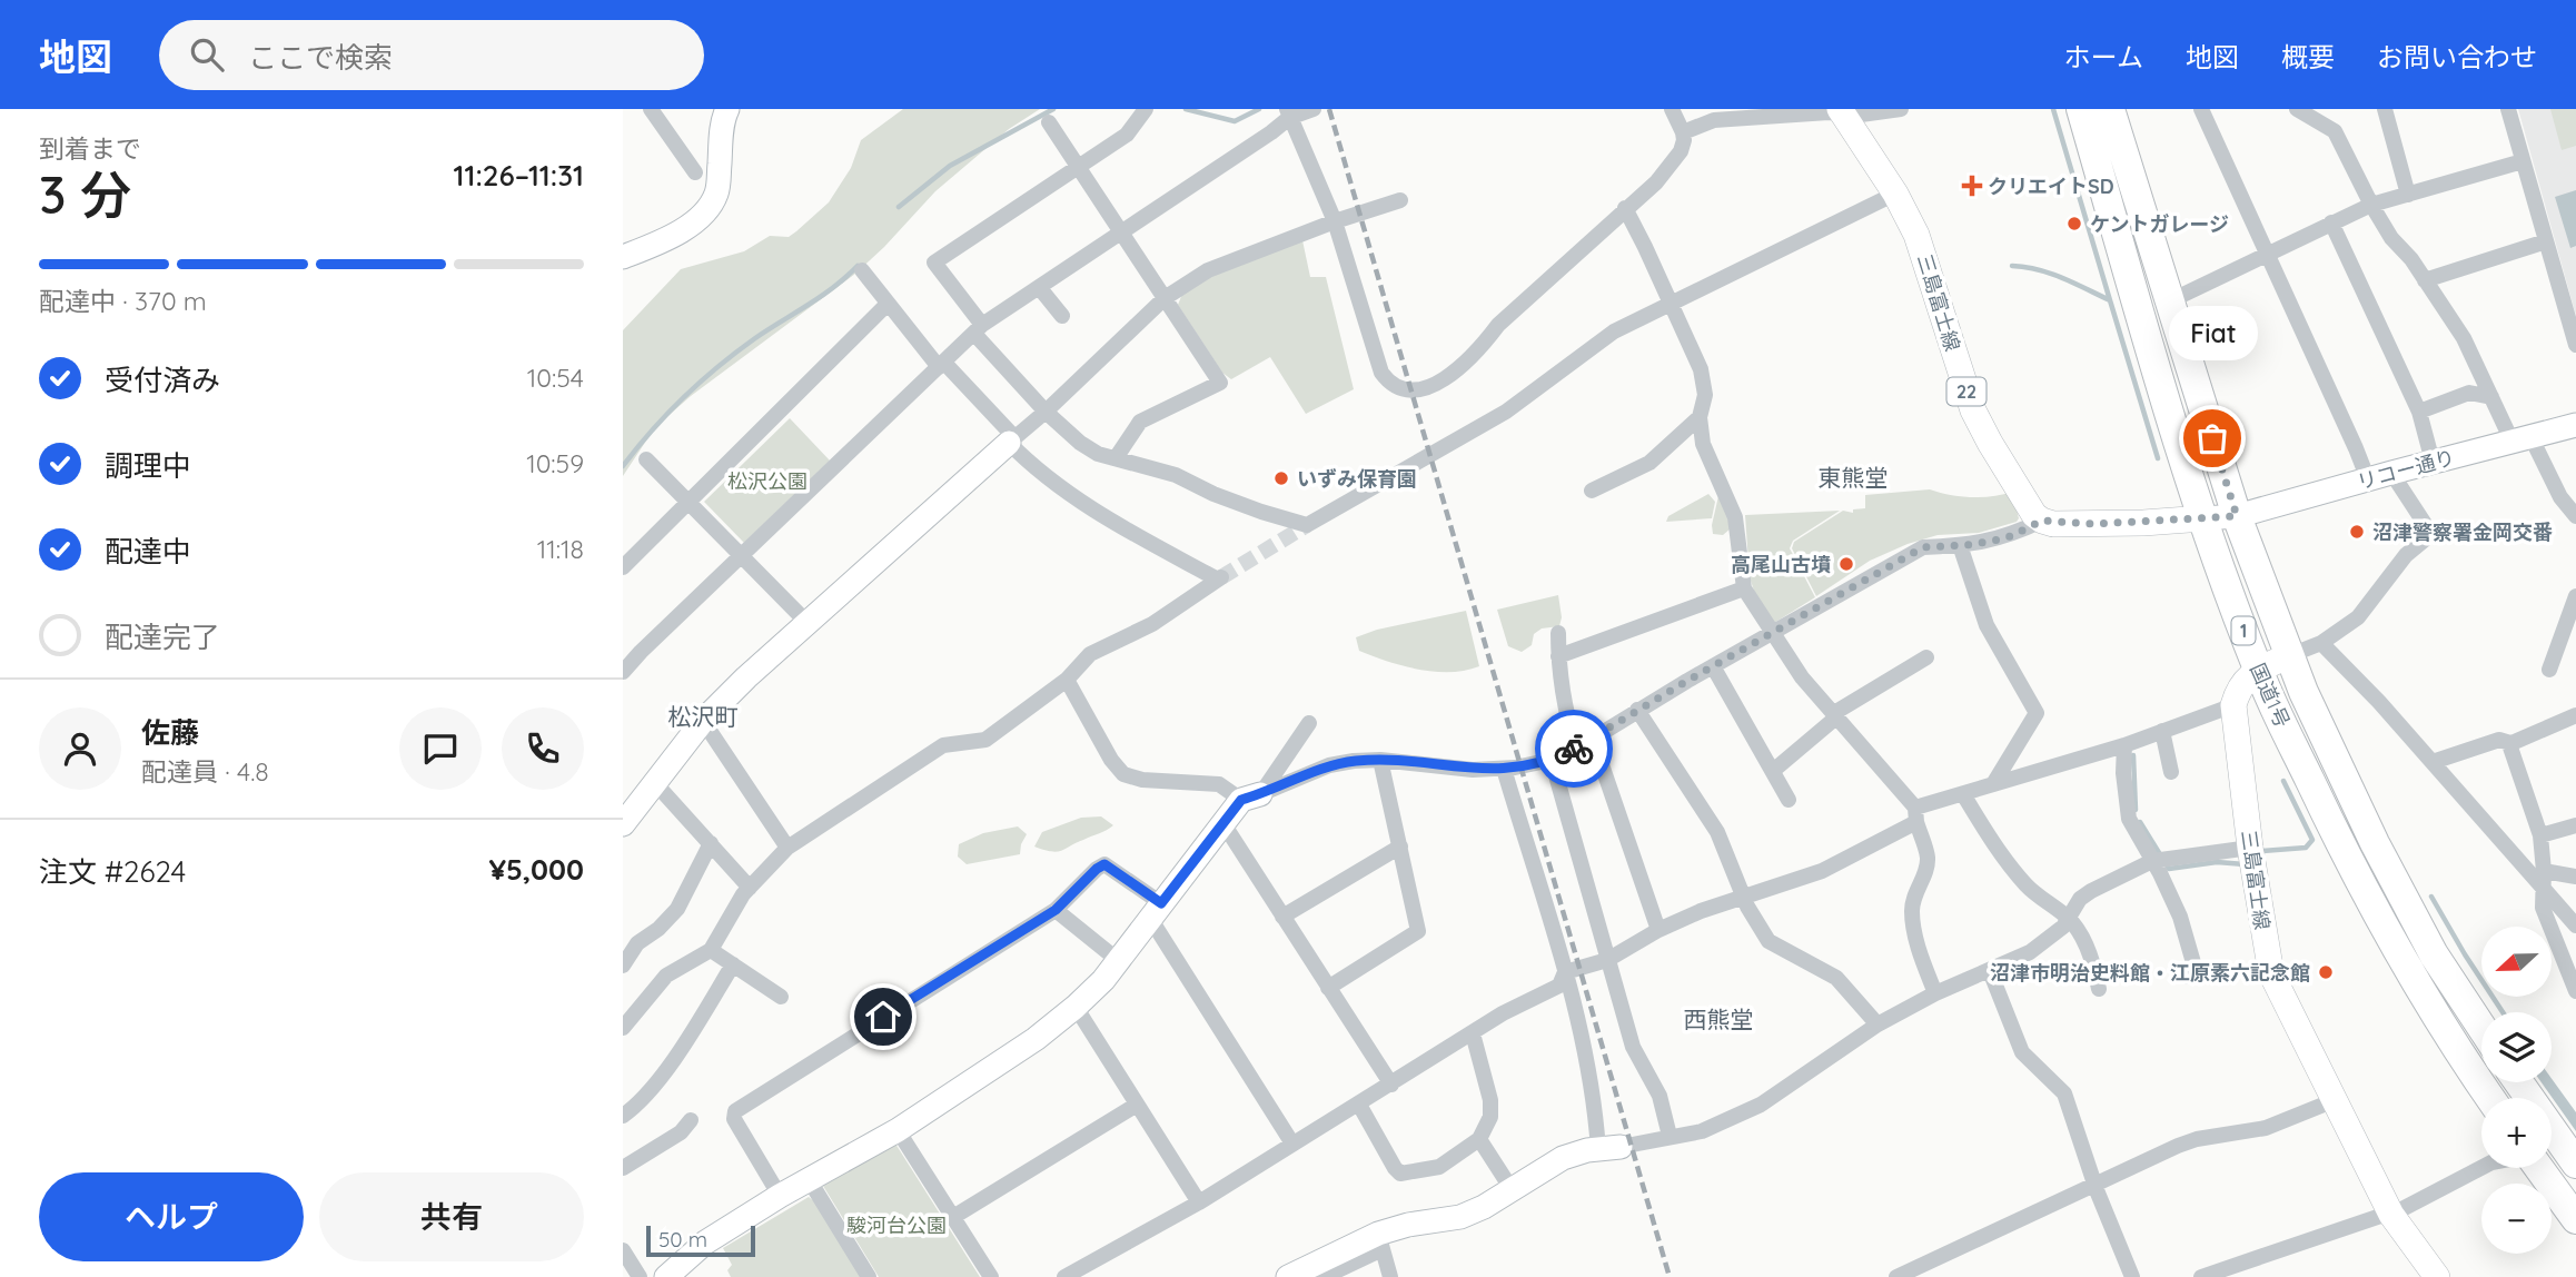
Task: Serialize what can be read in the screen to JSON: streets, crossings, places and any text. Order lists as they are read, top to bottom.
{
  "streets": {
    "highway": ["1", "国道1号"],
    "main road": ["三島富士線", "22"],
    "street": ["リコー通り"]
  },
  "crossings": [
    ["リコー通り", "国道1号"]
  ],
  "districts": ["東熊堂", "松沢町", "西熊堂"],
  "parks": ["松沢公園", "駿河台公園"],
  "places": {
    "health": ["クリエイトSD"],
    "other": [
      "ケントガレージ",
      "Fiat",
      "いずみ保育園",
      "沼津警察署金岡交番",
      "高尾山古墳",
      "沼津市明治史料館・江原素六記念館"
    ]
  },
  "scale_bar": "50 m",
  "north": "left",
  "page": {
    "header": "地図",
    "search": "ここで検索",
    "nav": [
      "ホーム",
      "地図",
      "概要",
      "お問い合わせ"
    ],
    "heading": ["3 分", "到着まで", "11:26–11:31"],
    "panel": [
      "佐藤",
      "配達員 · 4.8",
      "注文 #2624",
      "¥5,000"
    ],
    "bar": "配達中 · 370 m",
    "bubble": "Fiat",
    "list": [
      ["受付済み", "10:54"],
      ["調理中", "10:59"],
      ["配達中", "11:18"],
      "配達完了"
    ],
    "map_buttons": ["+", "−"],
    "buttons": ["ヘルプ", "共有"],
    "scale": "50 m"
  }
}
